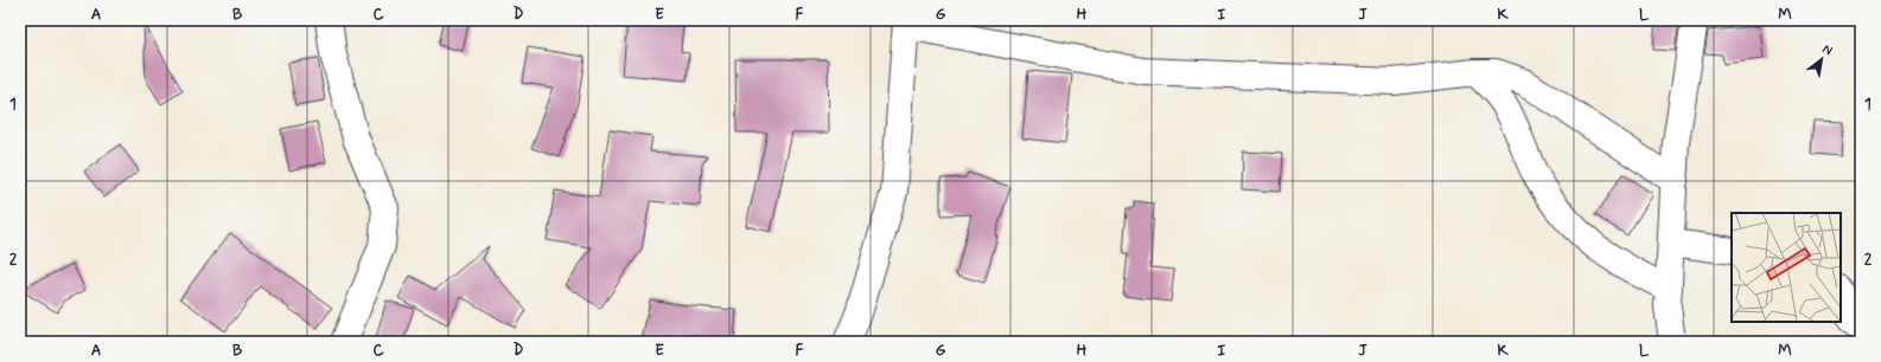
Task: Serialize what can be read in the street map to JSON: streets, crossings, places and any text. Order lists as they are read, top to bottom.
{
  "north": "top right",
  "grid": {
    "columns": [
      "A",
      "B",
      "C",
      "D",
      "E",
      "F",
      "G",
      "H",
      "I",
      "J",
      "K",
      "L",
      "M"
    ],
    "rows": ["1", "2"]
  }
}
